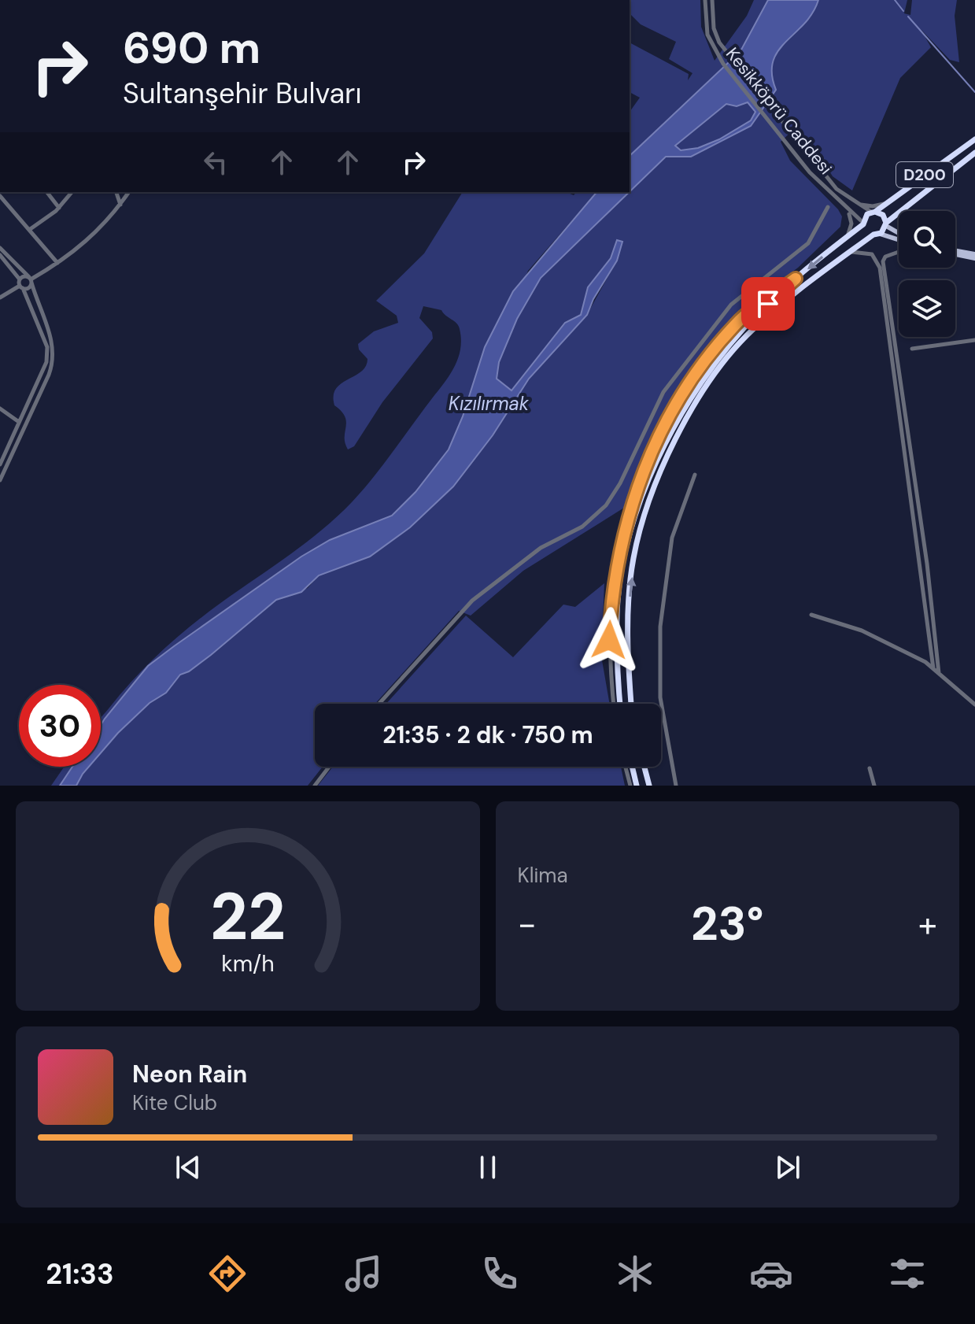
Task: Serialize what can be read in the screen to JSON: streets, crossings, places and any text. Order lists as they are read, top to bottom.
{
  "streets": {
    "highway": ["D200"],
    "street": ["Kesikköprü Caddesi"]
  },
  "crossings": [
    ["Kesikköprü Caddesi", "D200"]
  ],
  "water": ["Kızılırmak"],
  "page": {
    "turn": ["690 m", "Sultanşehir Bulvarı"],
    "limit": "30",
    "trip": "21:35 · 2 dk · 750 m",
    "tile": "Klima",
    "heat": ["−", "23°", "+"],
    "song": ["Neon Rain", "Kite Club"],
    "tabs": "21:33",
    "gauge": ["22", "km/h"]
  }
}
